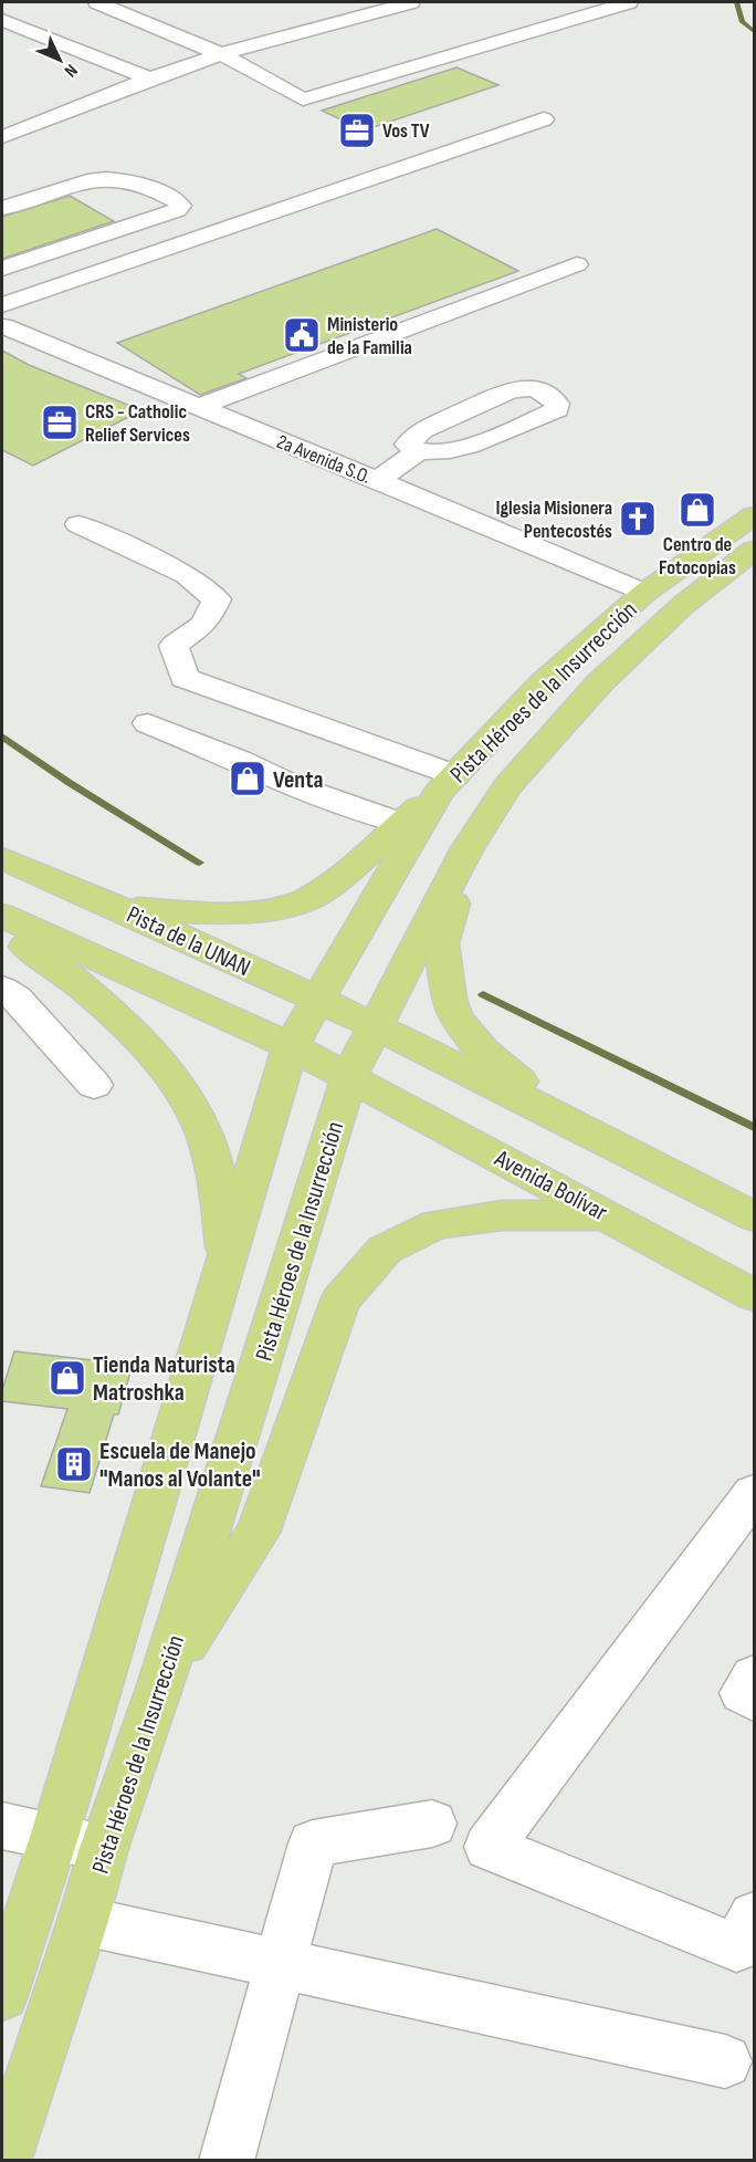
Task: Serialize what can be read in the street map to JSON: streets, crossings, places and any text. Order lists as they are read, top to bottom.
{
  "streets": {
    "main road": ["Pista Héroes de la Insurrección", "Pista de la UNAN", "Avenida Bolívar"],
    "street": ["2a Avenida S.O."]
  },
  "crossings": [
    ["2a Avenida S.O.", "Pista Héroes de la Insurrección"],
    ["Pista Héroes de la Insurrección", "Pista de la UNAN"],
    ["Pista Héroes de la Insurrección", "Avenida Bolívar"]
  ],
  "places": {
    "office": ["Vos TV", "CRS - Catholic Relief Services"],
    "public building": ["Ministerio de la Familia"],
    "shop": ["Centro de Fotocopias", "Venta", "Tienda Naturista Matroshka"],
    "church": ["Iglesia Misionera Pentecostés"],
    "building": ["Escuela de Manejo \"Manos al Volante\""]
  },
  "north": "bottom right"
}
